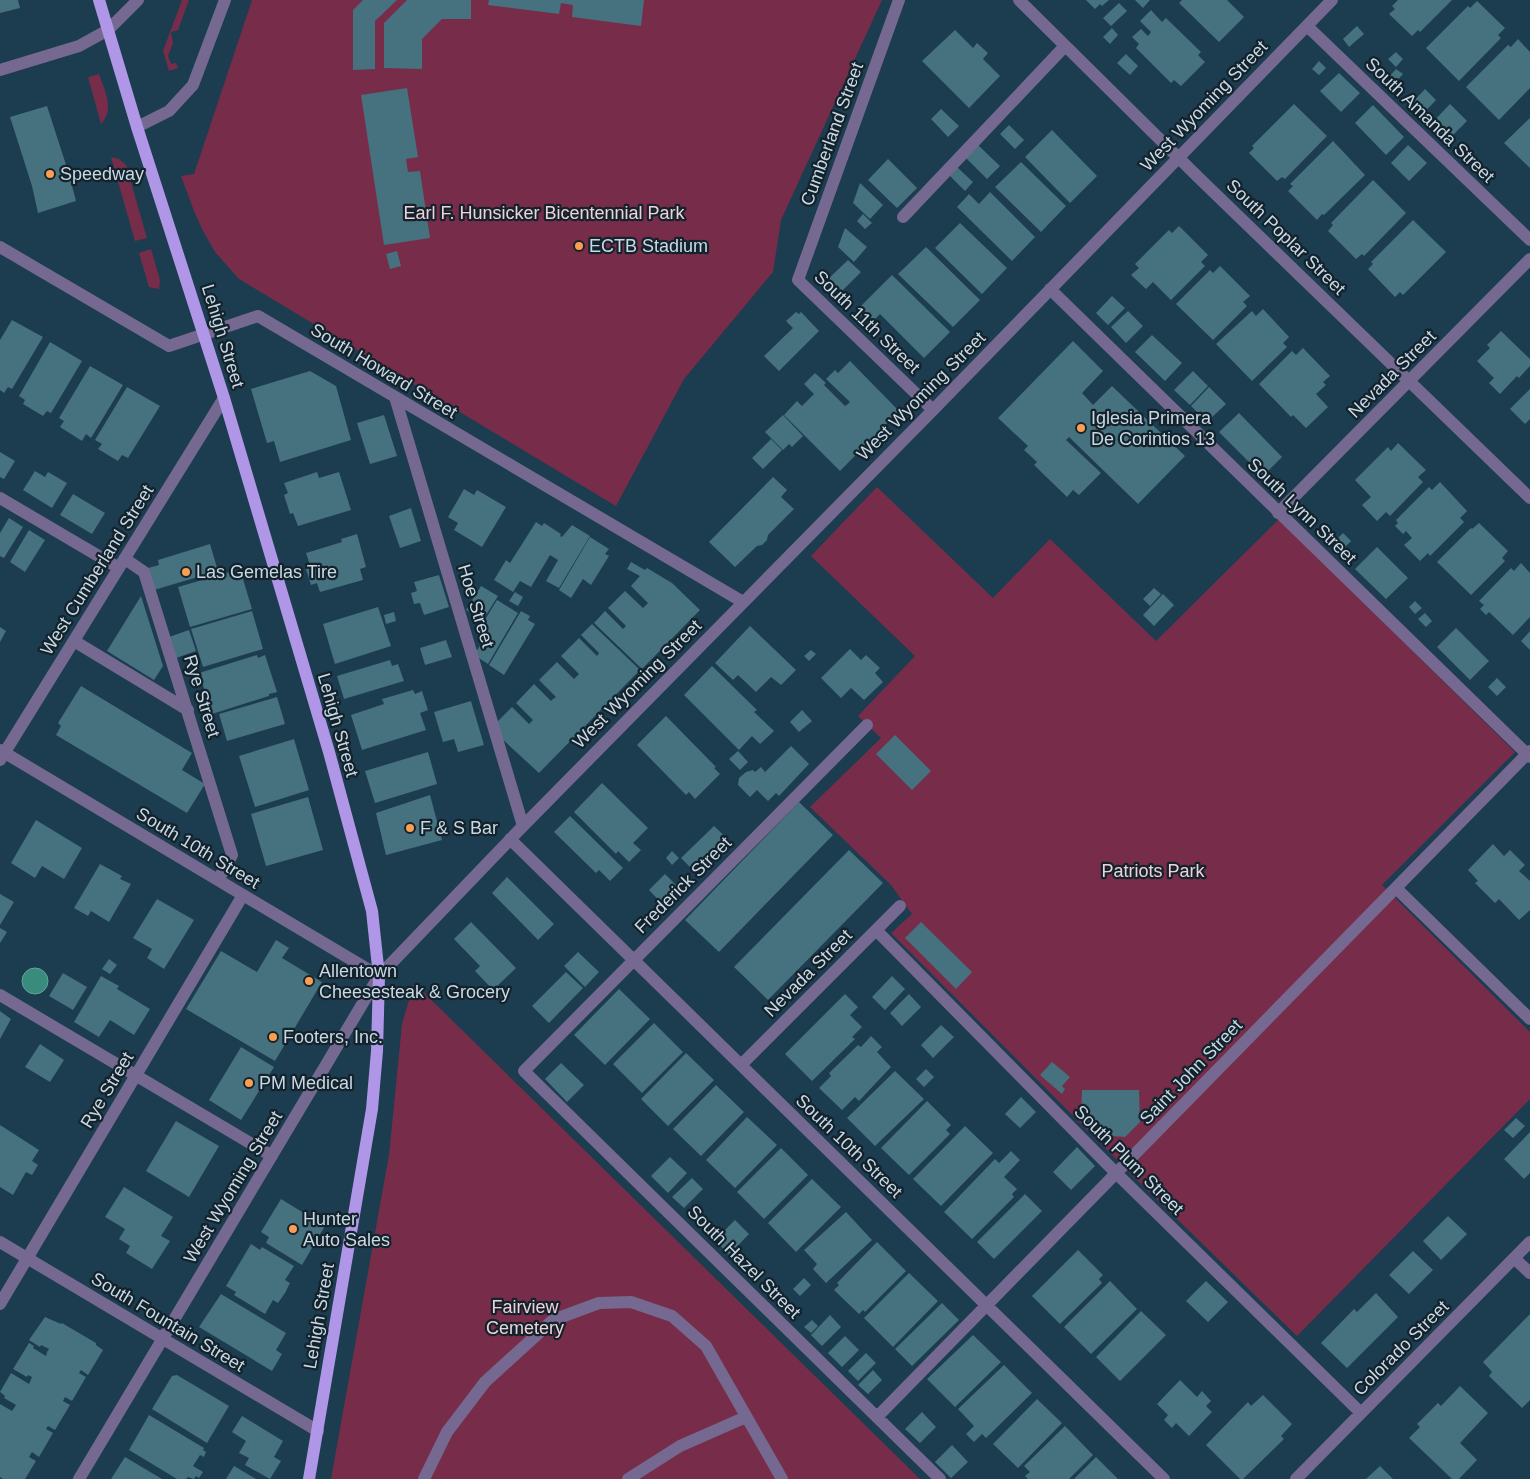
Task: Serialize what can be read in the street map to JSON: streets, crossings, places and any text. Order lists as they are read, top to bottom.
{
  "streets": {
    "main road": ["Lehigh Street"],
    "street": [
      "West Wyoming Street",
      "South Amanda Street",
      "Cumberland Street",
      "South Poplar Street",
      "South 11th Street",
      "South Howard Street",
      "Nevada Street",
      "South Lynn Street",
      "West Cumberland Street",
      "Hoe Street",
      "Rye Street",
      "South 10th Street",
      "Frederick Street",
      "Saint John Street",
      "South Plum Street",
      "South Hazel Street",
      "South Fountain Street",
      "Colorado Street"
    ]
  },
  "crossings": [
    ["West Wyoming Street", "South Amanda Street"],
    ["West Wyoming Street", "South Poplar Street"],
    ["West Wyoming Street", "South 11th Street"],
    ["West Wyoming Street", "Lehigh Street"],
    ["West Wyoming Street", "South Howard Street"],
    ["West Wyoming Street", "South Lynn Street"],
    ["West Wyoming Street", "Hoe Street"],
    ["West Wyoming Street", "South 10th Street"],
    ["West Wyoming Street", "South Fountain Street"],
    ["Cumberland Street", "South 11th Street"],
    ["South Poplar Street", "Nevada Street"],
    ["Lehigh Street", "South Howard Street"],
    ["Lehigh Street", "West Cumberland Street"],
    ["Lehigh Street", "South 10th Street"],
    ["Lehigh Street", "South Fountain Street"],
    ["South Howard Street", "Hoe Street"],
    ["Nevada Street", "South Lynn Street"],
    ["Nevada Street", "South 10th Street"],
    ["Nevada Street", "South Plum Street"],
    ["South Lynn Street", "Saint John Street"],
    ["West Cumberland Street", "Rye Street"],
    ["West Cumberland Street", "South 10th Street"],
    ["Rye Street", "South 10th Street"],
    ["Rye Street", "South Fountain Street"],
    ["South 10th Street", "Frederick Street"],
    ["South 10th Street", "Saint John Street"],
    ["Frederick Street", "South Hazel Street"],
    ["Saint John Street", "South Plum Street"],
    ["Saint John Street", "South Hazel Street"],
    ["South Plum Street", "Colorado Street"]
  ],
  "parks": ["Earl F. Hunsicker Bicentennial Park", "Patriots Park", "Fairview Cemetery"],
  "places": [
    "Speedway",
    "ECTB Stadium",
    "Iglesia Primera De Corintios 13",
    "Las Gemelas Tire",
    "F & S Bar",
    "Allentown Cheesesteak & Grocery",
    "Footers, Inc.",
    "PM Medical",
    "Hunter Auto Sales"
  ]
}
